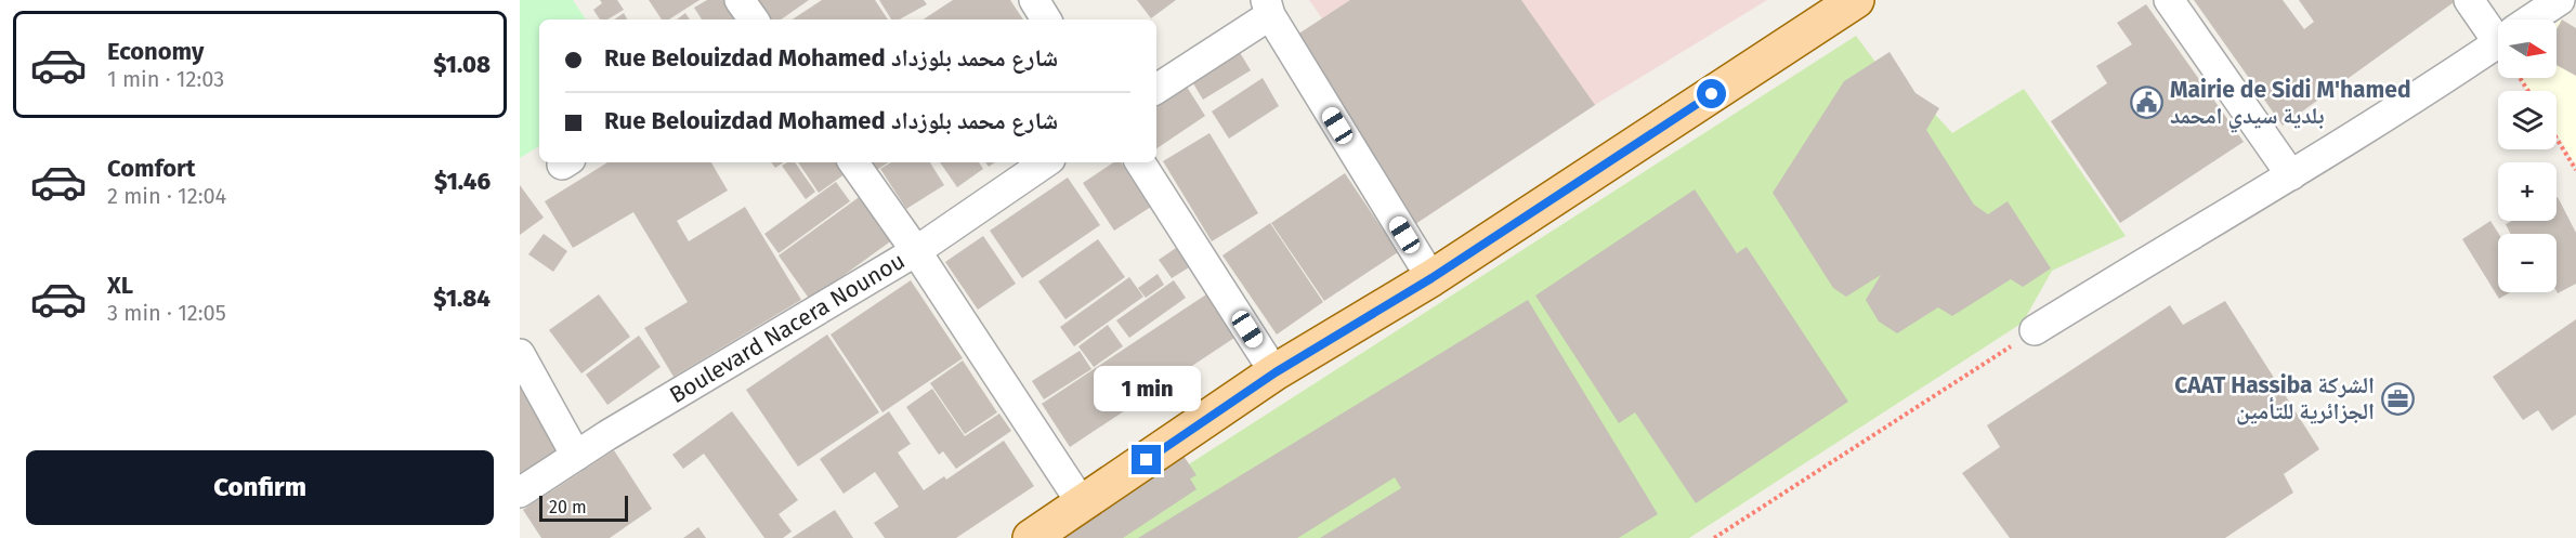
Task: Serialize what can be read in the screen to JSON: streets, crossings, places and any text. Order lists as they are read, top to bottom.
{
  "streets": {
    "street": ["Boulevard Nacera Nounou"]
  },
  "places": {
    "public building": ["Mairie de Sidi M'hamed بلدية سيدي امحمد"],
    "office": ["CAAT Hassiba الشركة الجزائرية للتأمين"]
  },
  "scale_bar": "20 m",
  "north": "right",
  "page": {
    "list": [
      {
        "name": "Economy",
        "note": "1 min · 12:03",
        "value": "$1.08"
      },
      {
        "name": "Comfort",
        "note": "2 min · 12:04",
        "value": "$1.46"
      },
      {
        "name": "XL",
        "note": "3 min · 12:05",
        "value": "$1.84"
      }
    ],
    "map_buttons": ["+", "−"],
    "banner": ["Rue Belouizdad Mohamed شارع محمد بلوزداد", "Rue Belouizdad Mohamed شارع محمد بلوزداد"],
    "bubble": "1 min",
    "buttons": "Confirm",
    "scale": "20 m"
  }
}
